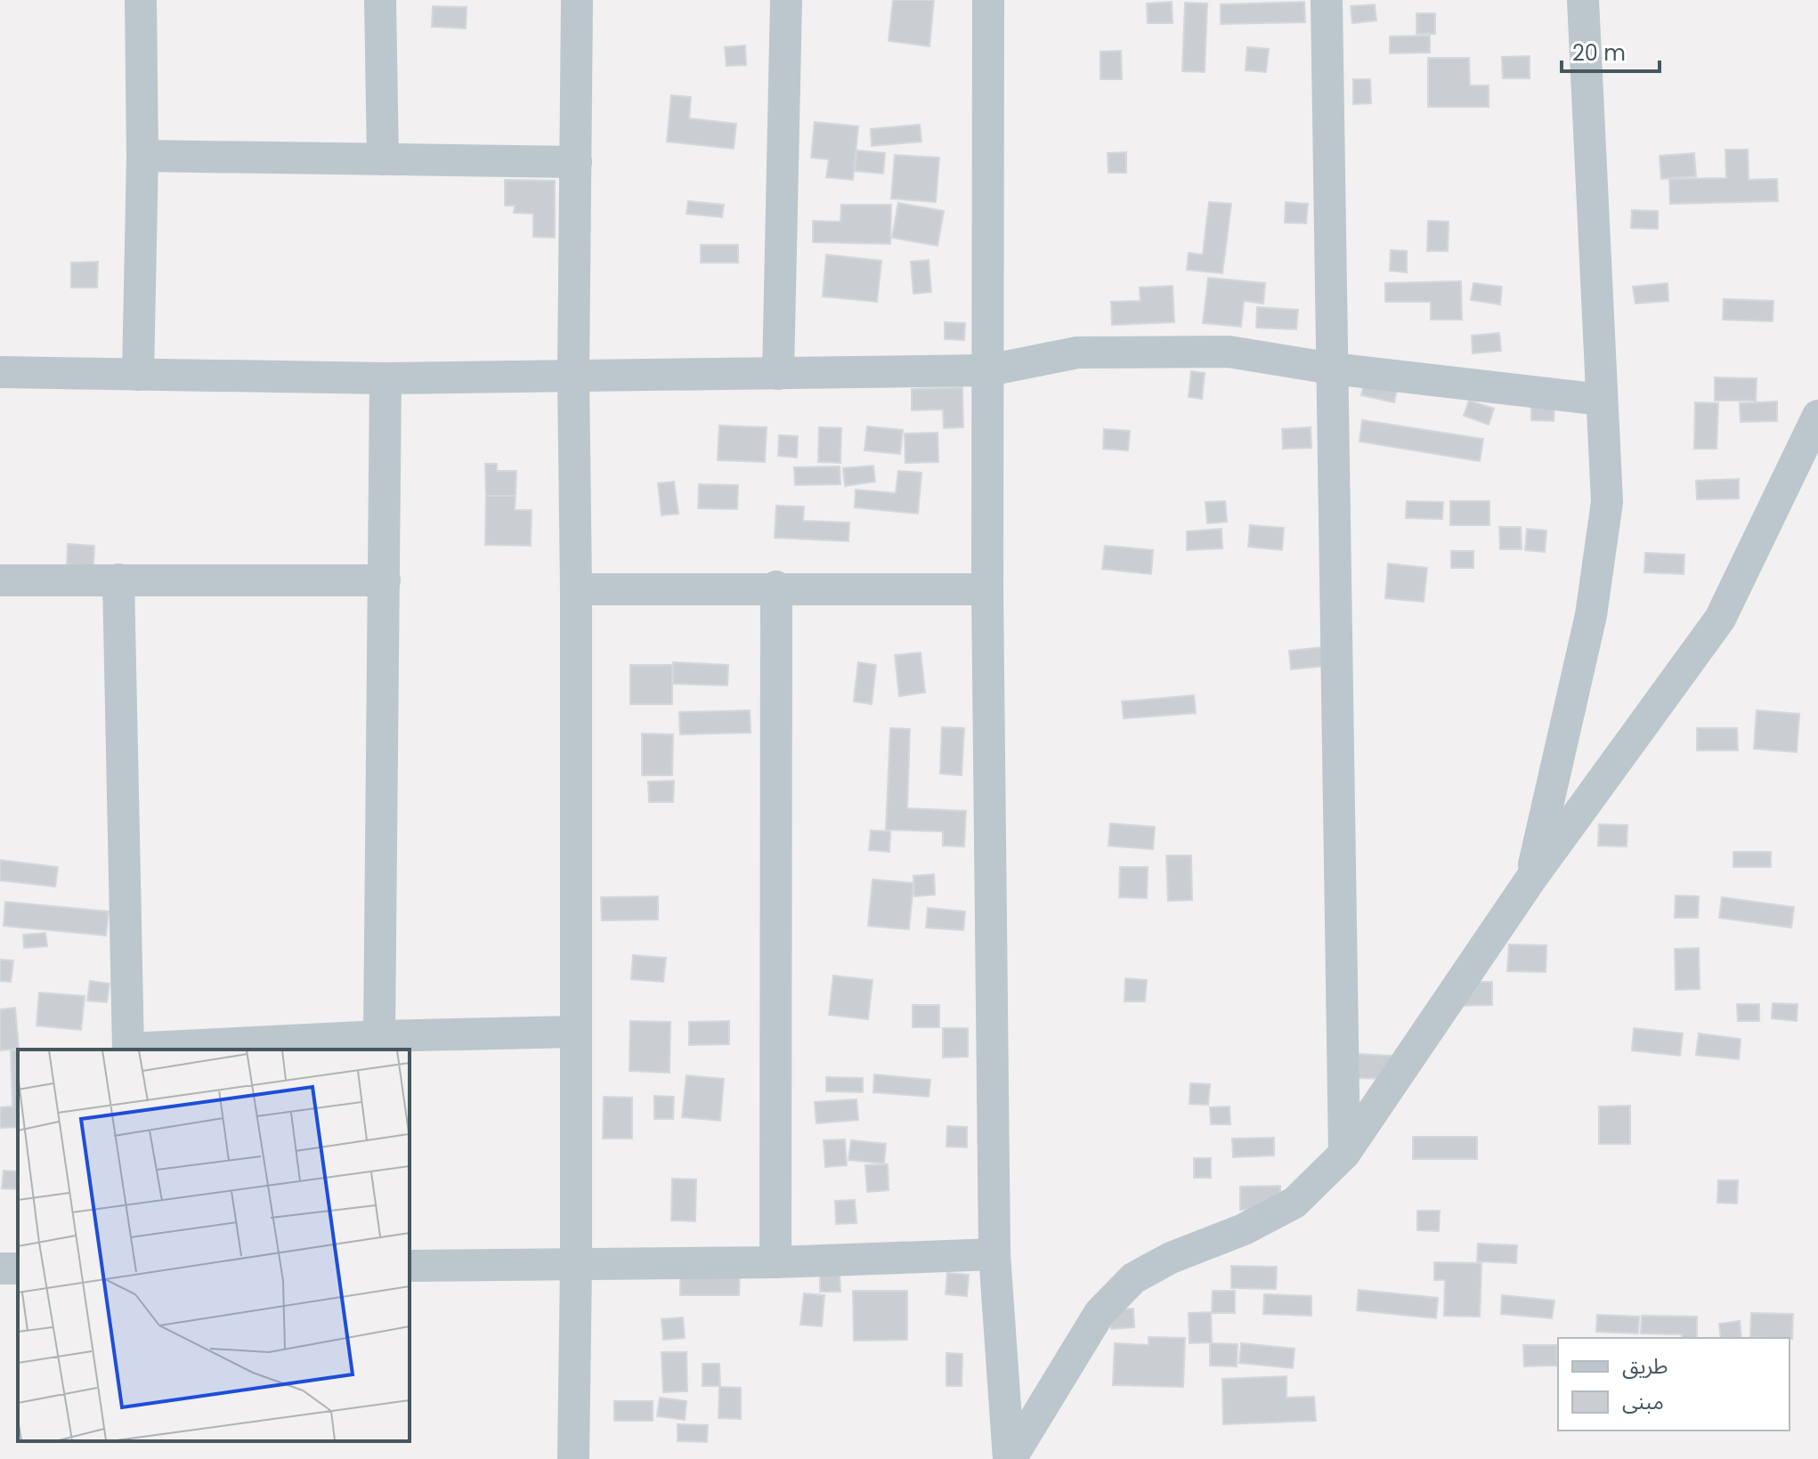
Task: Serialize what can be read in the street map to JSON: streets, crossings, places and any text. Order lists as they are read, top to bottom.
{
  "legend": ["طريق", "مبنى"],
  "scale_bar": "20 m"
}
